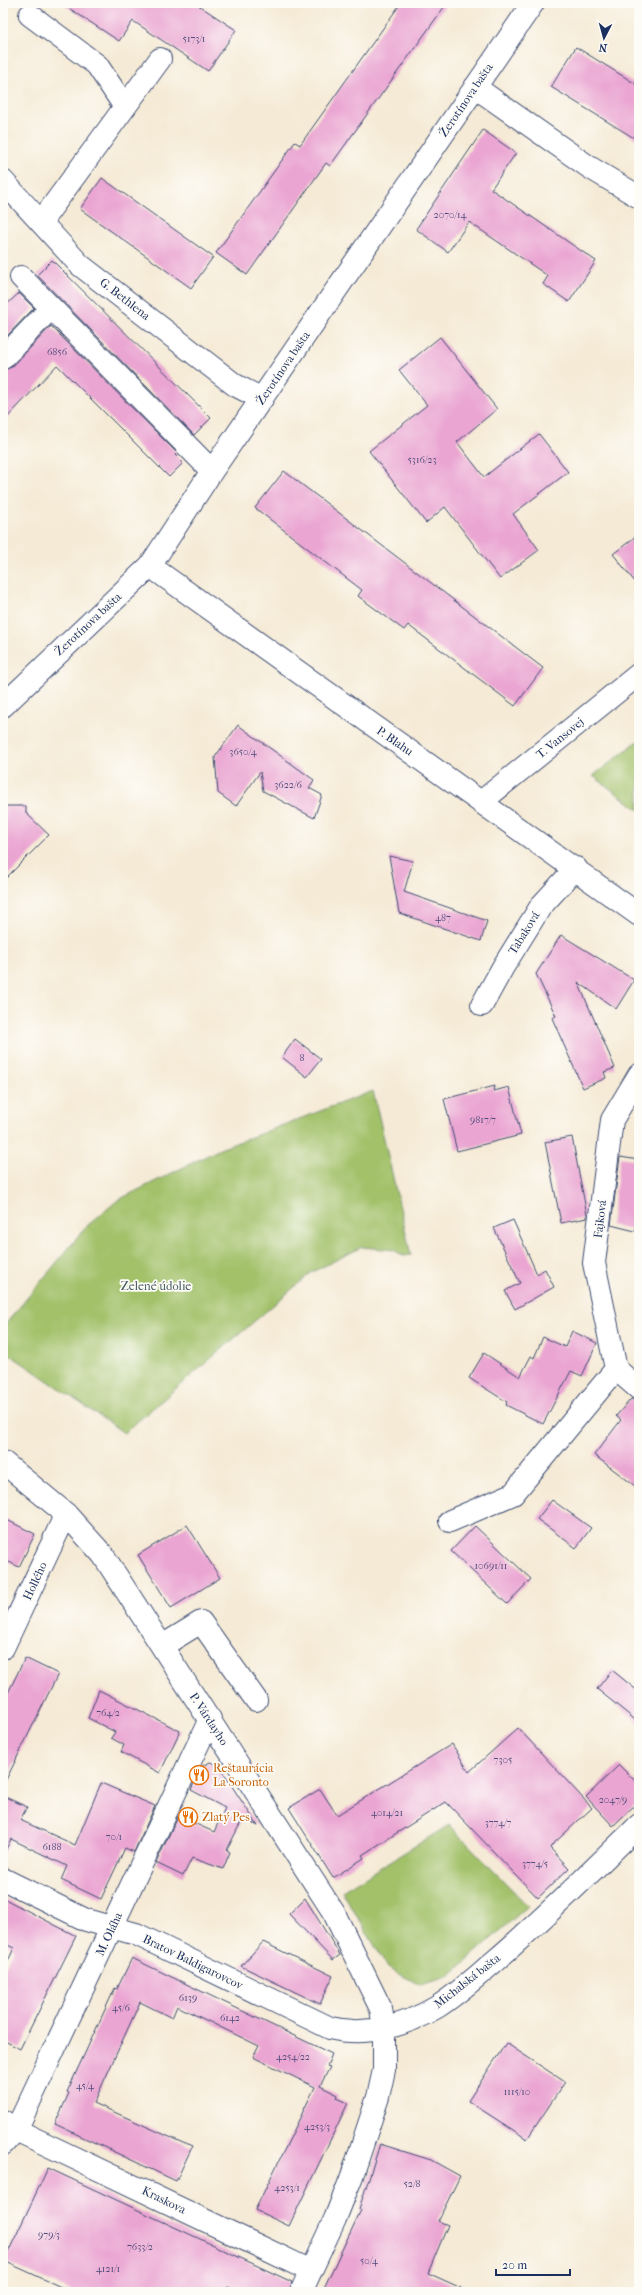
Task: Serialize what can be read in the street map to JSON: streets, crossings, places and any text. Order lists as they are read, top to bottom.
{
  "streets": {
    "street": [
      "Žerotínova bašta",
      "G. Bethlena",
      "T. Vansovej",
      "P. Blahu",
      "Tabaková",
      "Fajková",
      "Hollého",
      "P. Várdayho",
      "M. Oláha",
      "Bratov Baldigarovcov",
      "Michalská bašta",
      "Kraskova"
    ]
  },
  "crossings": [
    ["Žerotínova bašta", "G. Bethlena"],
    ["Žerotínova bašta", "P. Blahu"],
    ["T. Vansovej", "P. Blahu"],
    ["P. Blahu", "Tabaková"],
    ["Hollého", "P. Várdayho"],
    ["P. Várdayho", "M. Oláha"],
    ["P. Várdayho", "Bratov Baldigarovcov"],
    ["P. Várdayho", "Michalská bašta"],
    ["M. Oláha", "Bratov Baldigarovcov"],
    ["M. Oláha", "Kraskova"],
    ["Bratov Baldigarovcov", "Michalská bašta"]
  ],
  "parks": ["Zelené údolie"],
  "places": {
    "restaurant": ["Reštaurácia La Soronto", "Zlatý Pes"]
  },
  "house_numbers": [
    "5173/1",
    "2070/14",
    "6856",
    "5316/23",
    "3650/4",
    "3622/6",
    "487",
    "8",
    "9817/7",
    "10691/11",
    "764/2",
    "7305",
    "2047/9",
    "4014/21",
    "3774/7",
    "70/1",
    "6188",
    "3774/5",
    "6139",
    "45/6",
    "6142",
    "4254/22",
    "45/4",
    "1115/10",
    "4253/3",
    "52/8",
    "4253/1",
    "979/3",
    "7633/2",
    "50/4",
    "4121/1"
  ],
  "scale_bar": "20 m",
  "north": "bottom"
}
